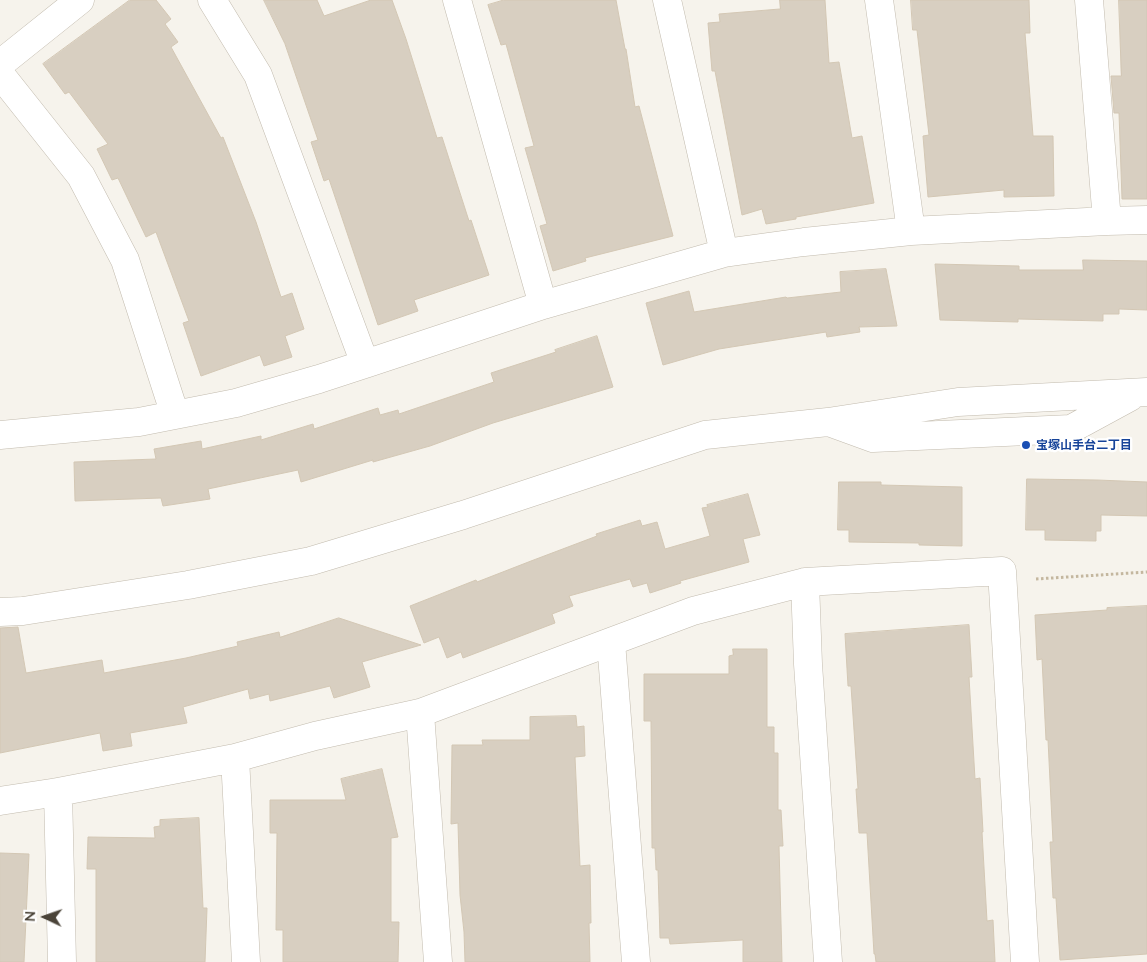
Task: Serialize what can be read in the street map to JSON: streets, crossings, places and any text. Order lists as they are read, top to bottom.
{
  "places": ["宝塚山手台二丁目"],
  "north": "left"
}
